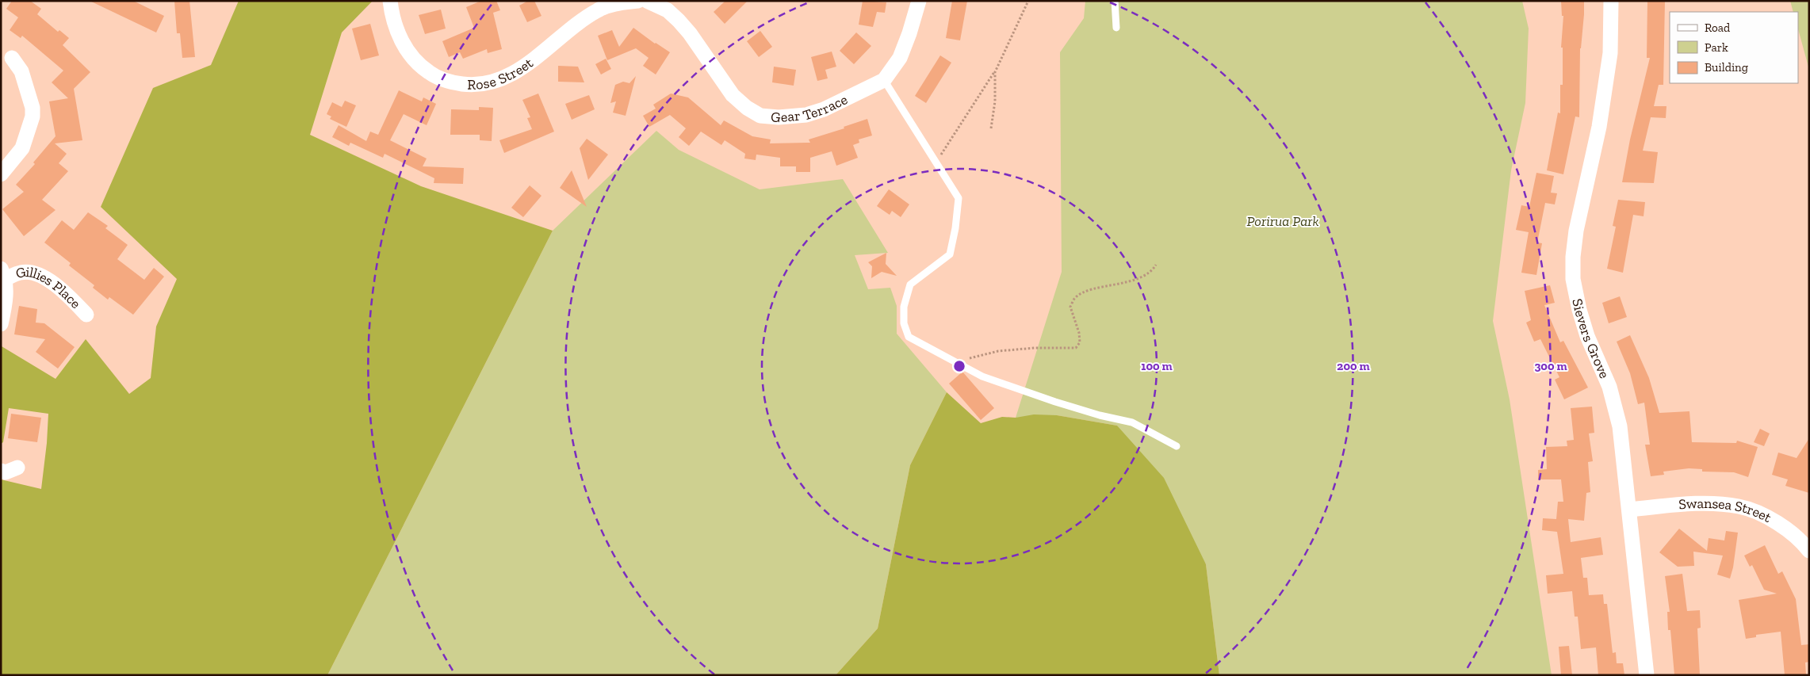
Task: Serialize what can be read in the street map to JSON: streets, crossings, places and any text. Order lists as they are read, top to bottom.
{
  "streets": {
    "street": [
      "Rose Street",
      "Gear Terrace",
      "Gillies Place",
      "Sievers Grove",
      "Swansea Street"
    ]
  },
  "crossings": [
    ["Sievers Grove", "Swansea Street"]
  ],
  "parks": ["Porirua Park"],
  "legend": ["Road", "Park", "Building"],
  "rings": ["100 m", "200 m", "300 m"]
}
